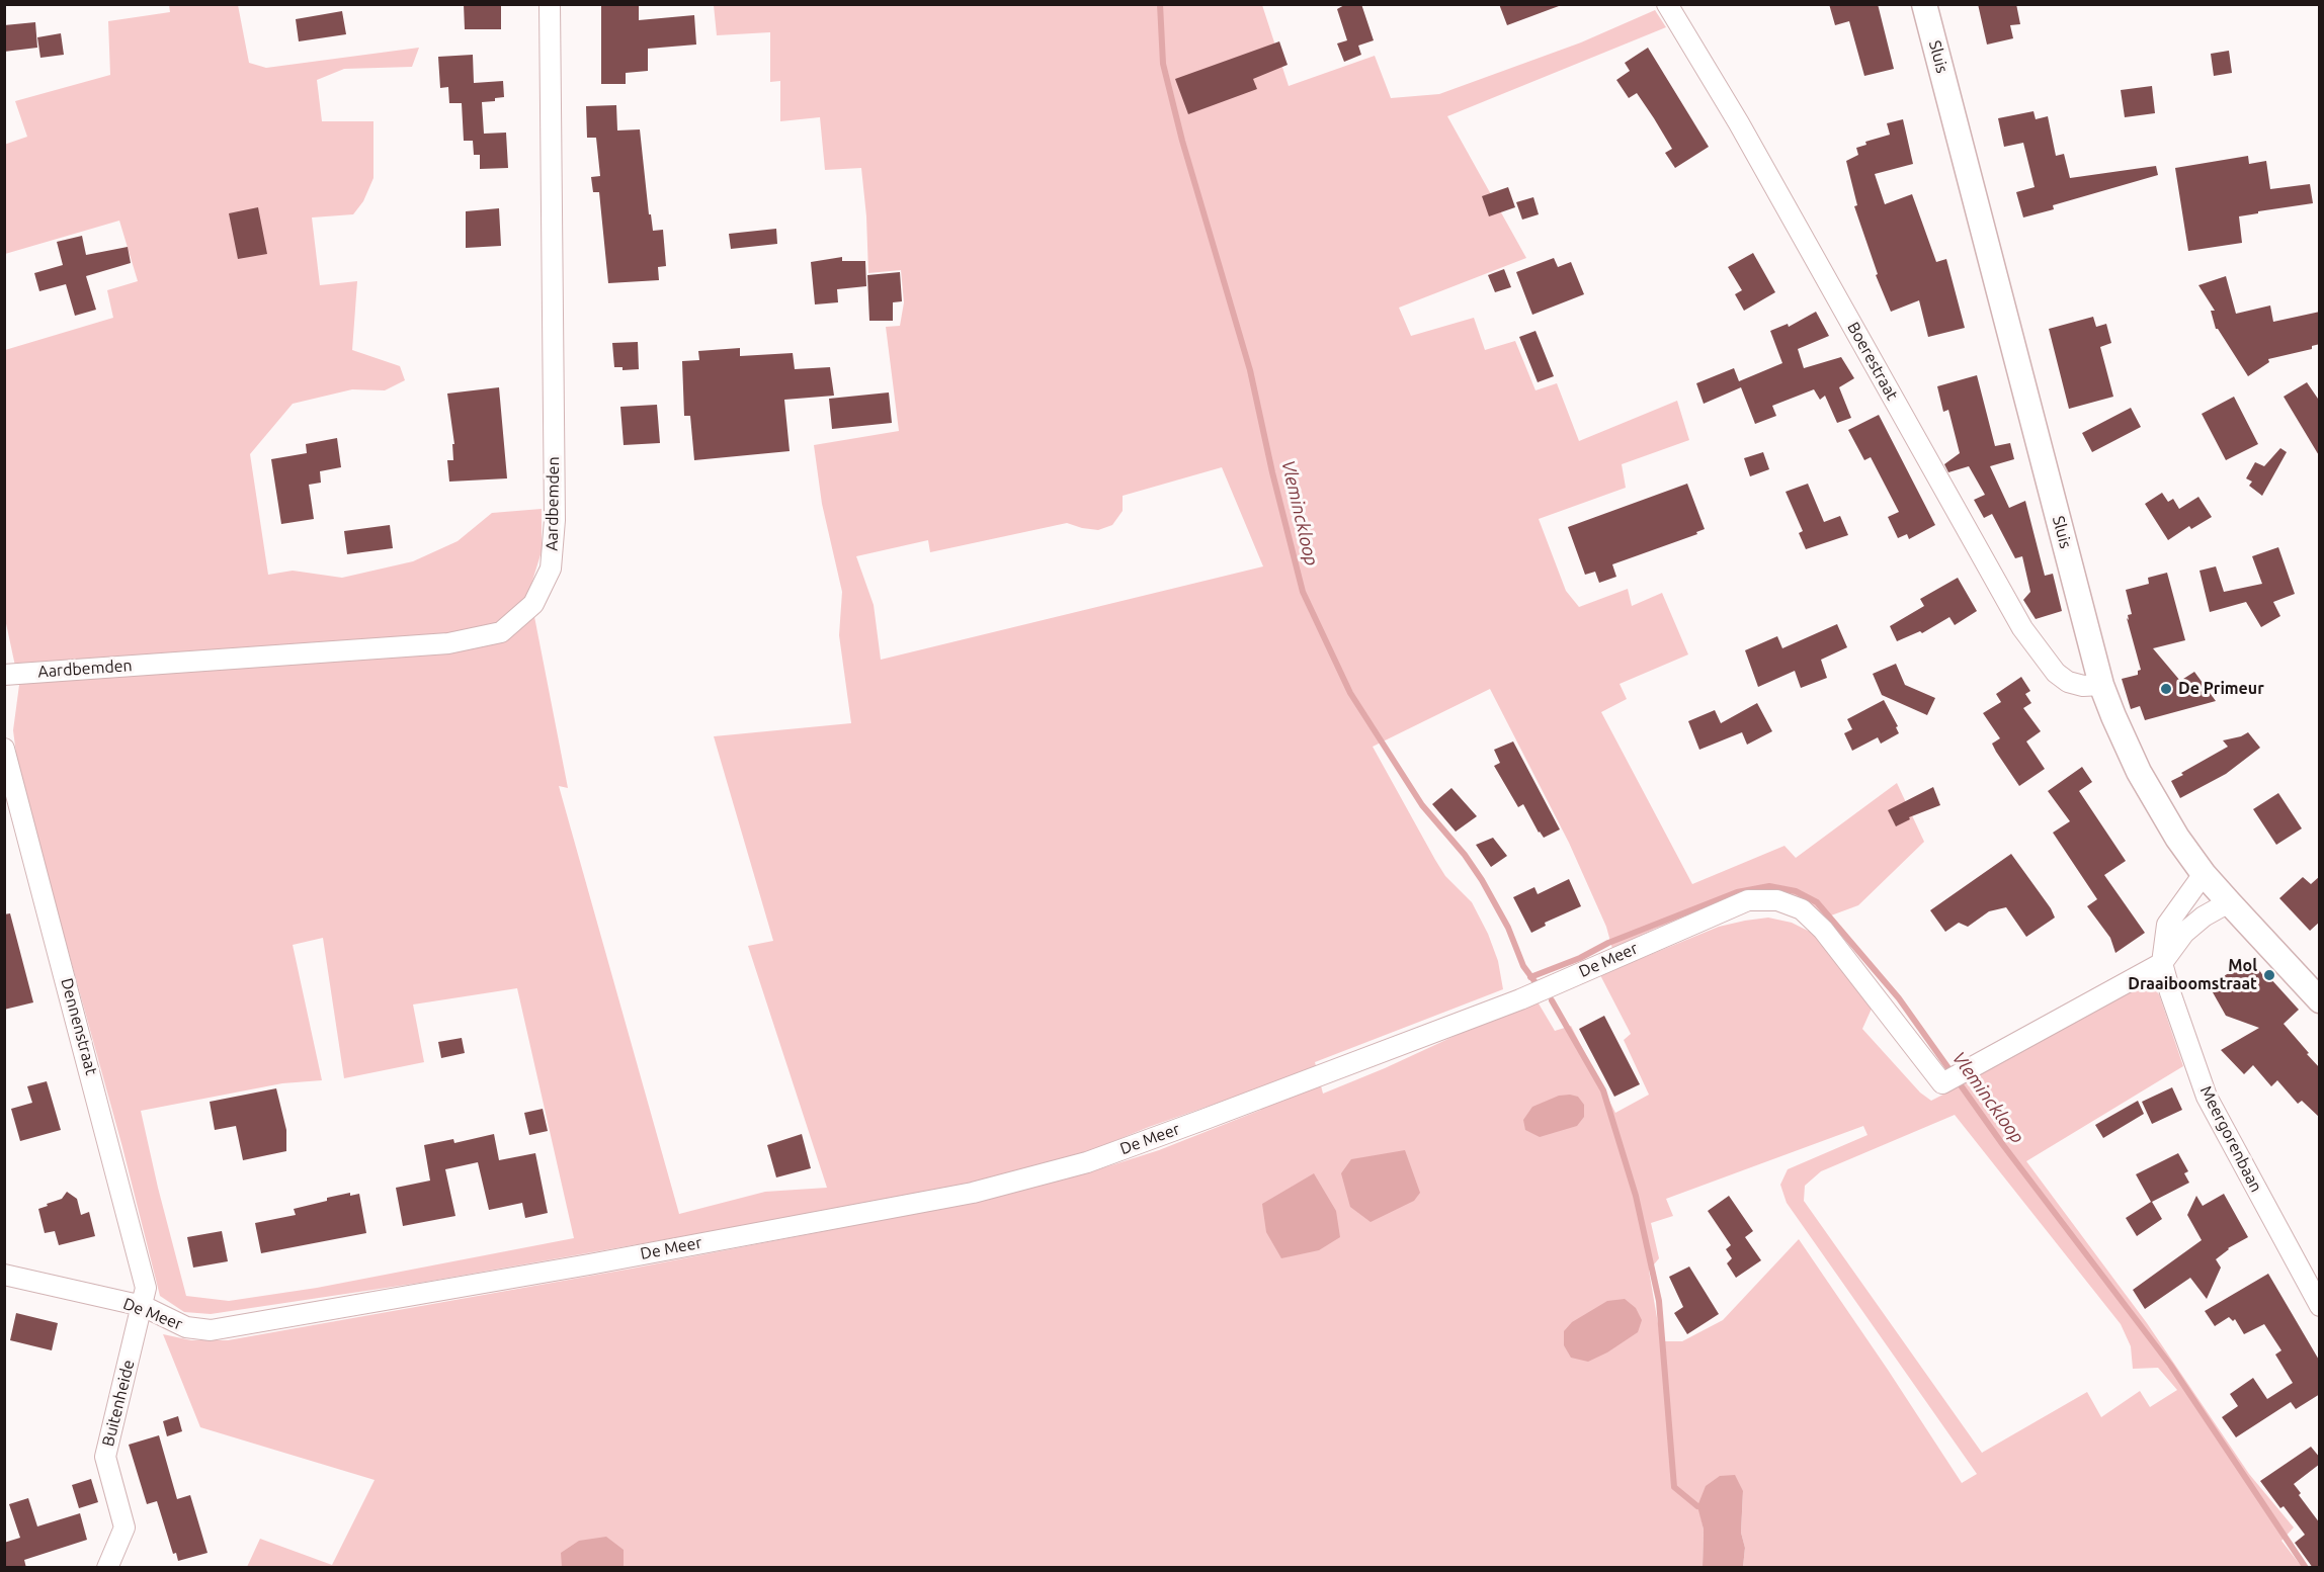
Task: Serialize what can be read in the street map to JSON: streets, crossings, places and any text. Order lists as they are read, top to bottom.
{
  "streets": {
    "street": [
      "Sluis",
      "Boerestraat",
      "Aardbemden",
      "De Meer",
      "Dennenstraat",
      "Meergorenbaan",
      "Buitenheide"
    ]
  },
  "crossings": [
    ["Sluis", "Boerestraat"],
    ["Sluis", "Meergorenbaan"],
    ["De Meer", "Dennenstraat"],
    ["De Meer", "Meergorenbaan"],
    ["De Meer", "Buitenheide"],
    ["Dennenstraat", "Buitenheide"]
  ],
  "water": ["Vleminckloop"],
  "places": ["De Primeur", "Mol Draaiboomstraat"]
}
